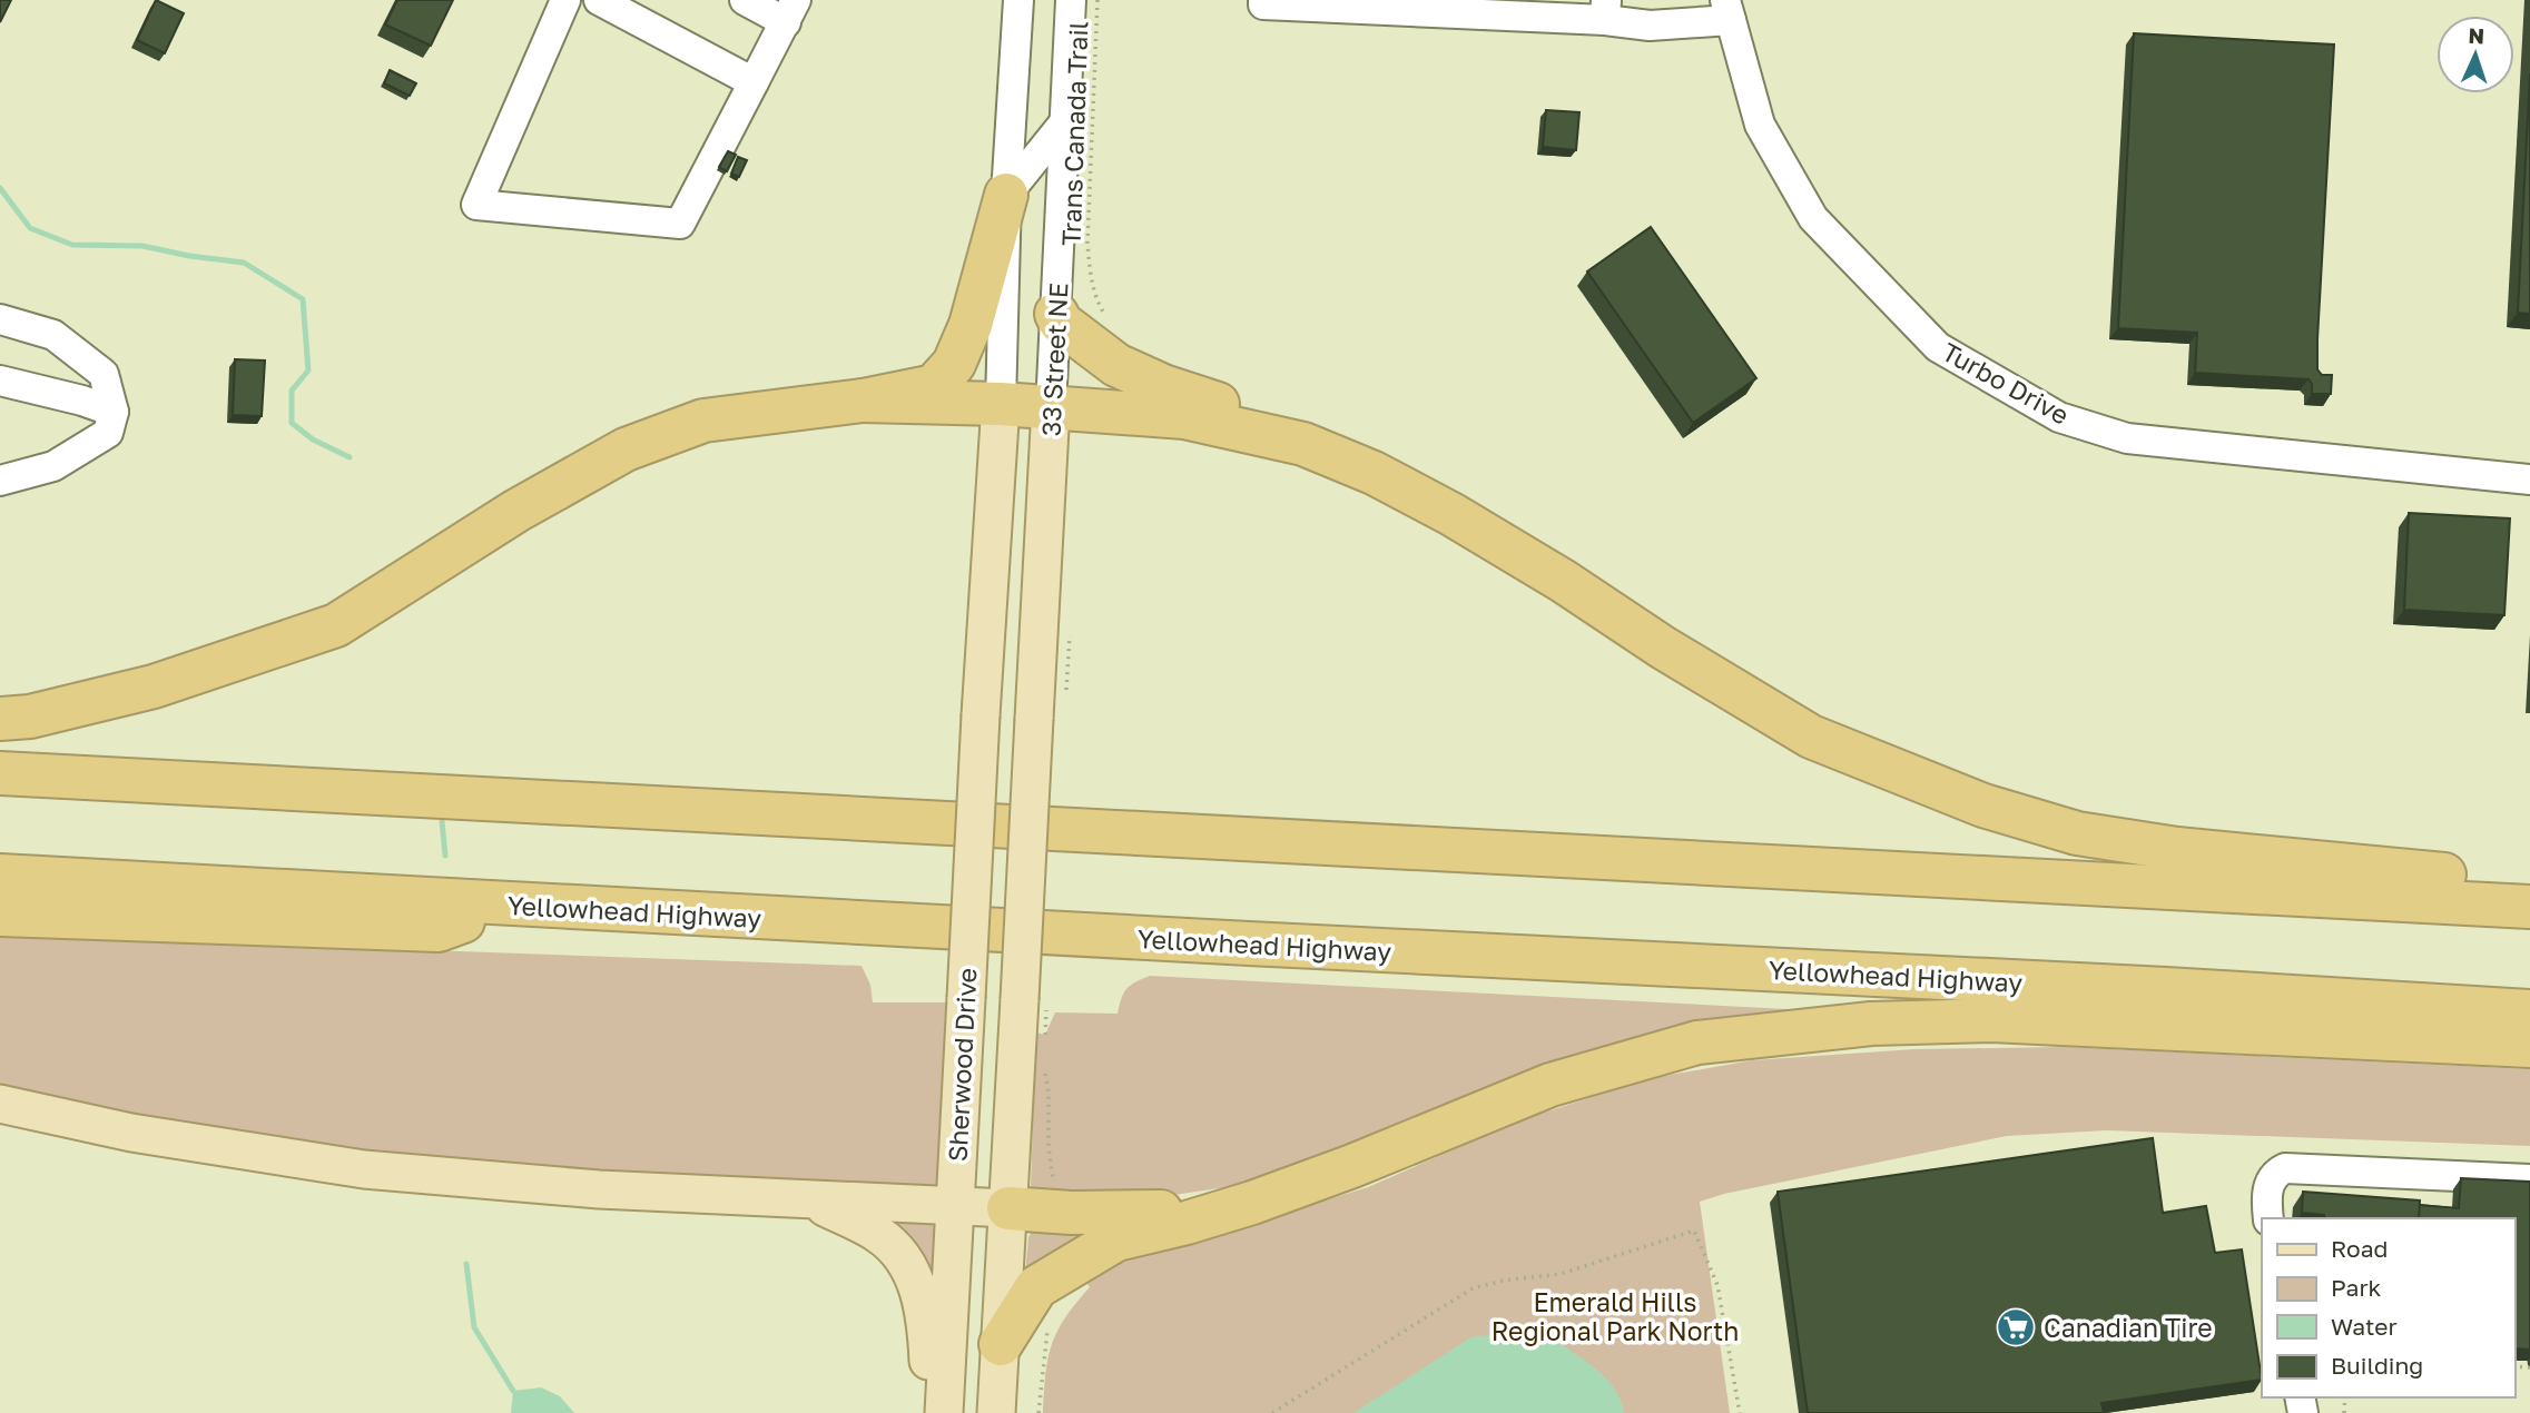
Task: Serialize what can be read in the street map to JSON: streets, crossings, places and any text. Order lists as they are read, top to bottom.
{
  "streets": {
    "highway": ["Yellowhead Highway"],
    "main road": ["33 Street NE", "Sherwood Drive"],
    "street": ["Turbo Drive"],
    "path": ["Trans Canada Trail"]
  },
  "crossings": [
    ["33 Street NE", "Sherwood Drive"]
  ],
  "parks": ["Emerald Hills Regional Park North"],
  "places": {
    "supermarket": ["Canadian Tire"]
  },
  "legend": [
    "Road",
    "Park",
    "Water",
    "Building"
  ],
  "north": "top"
}
